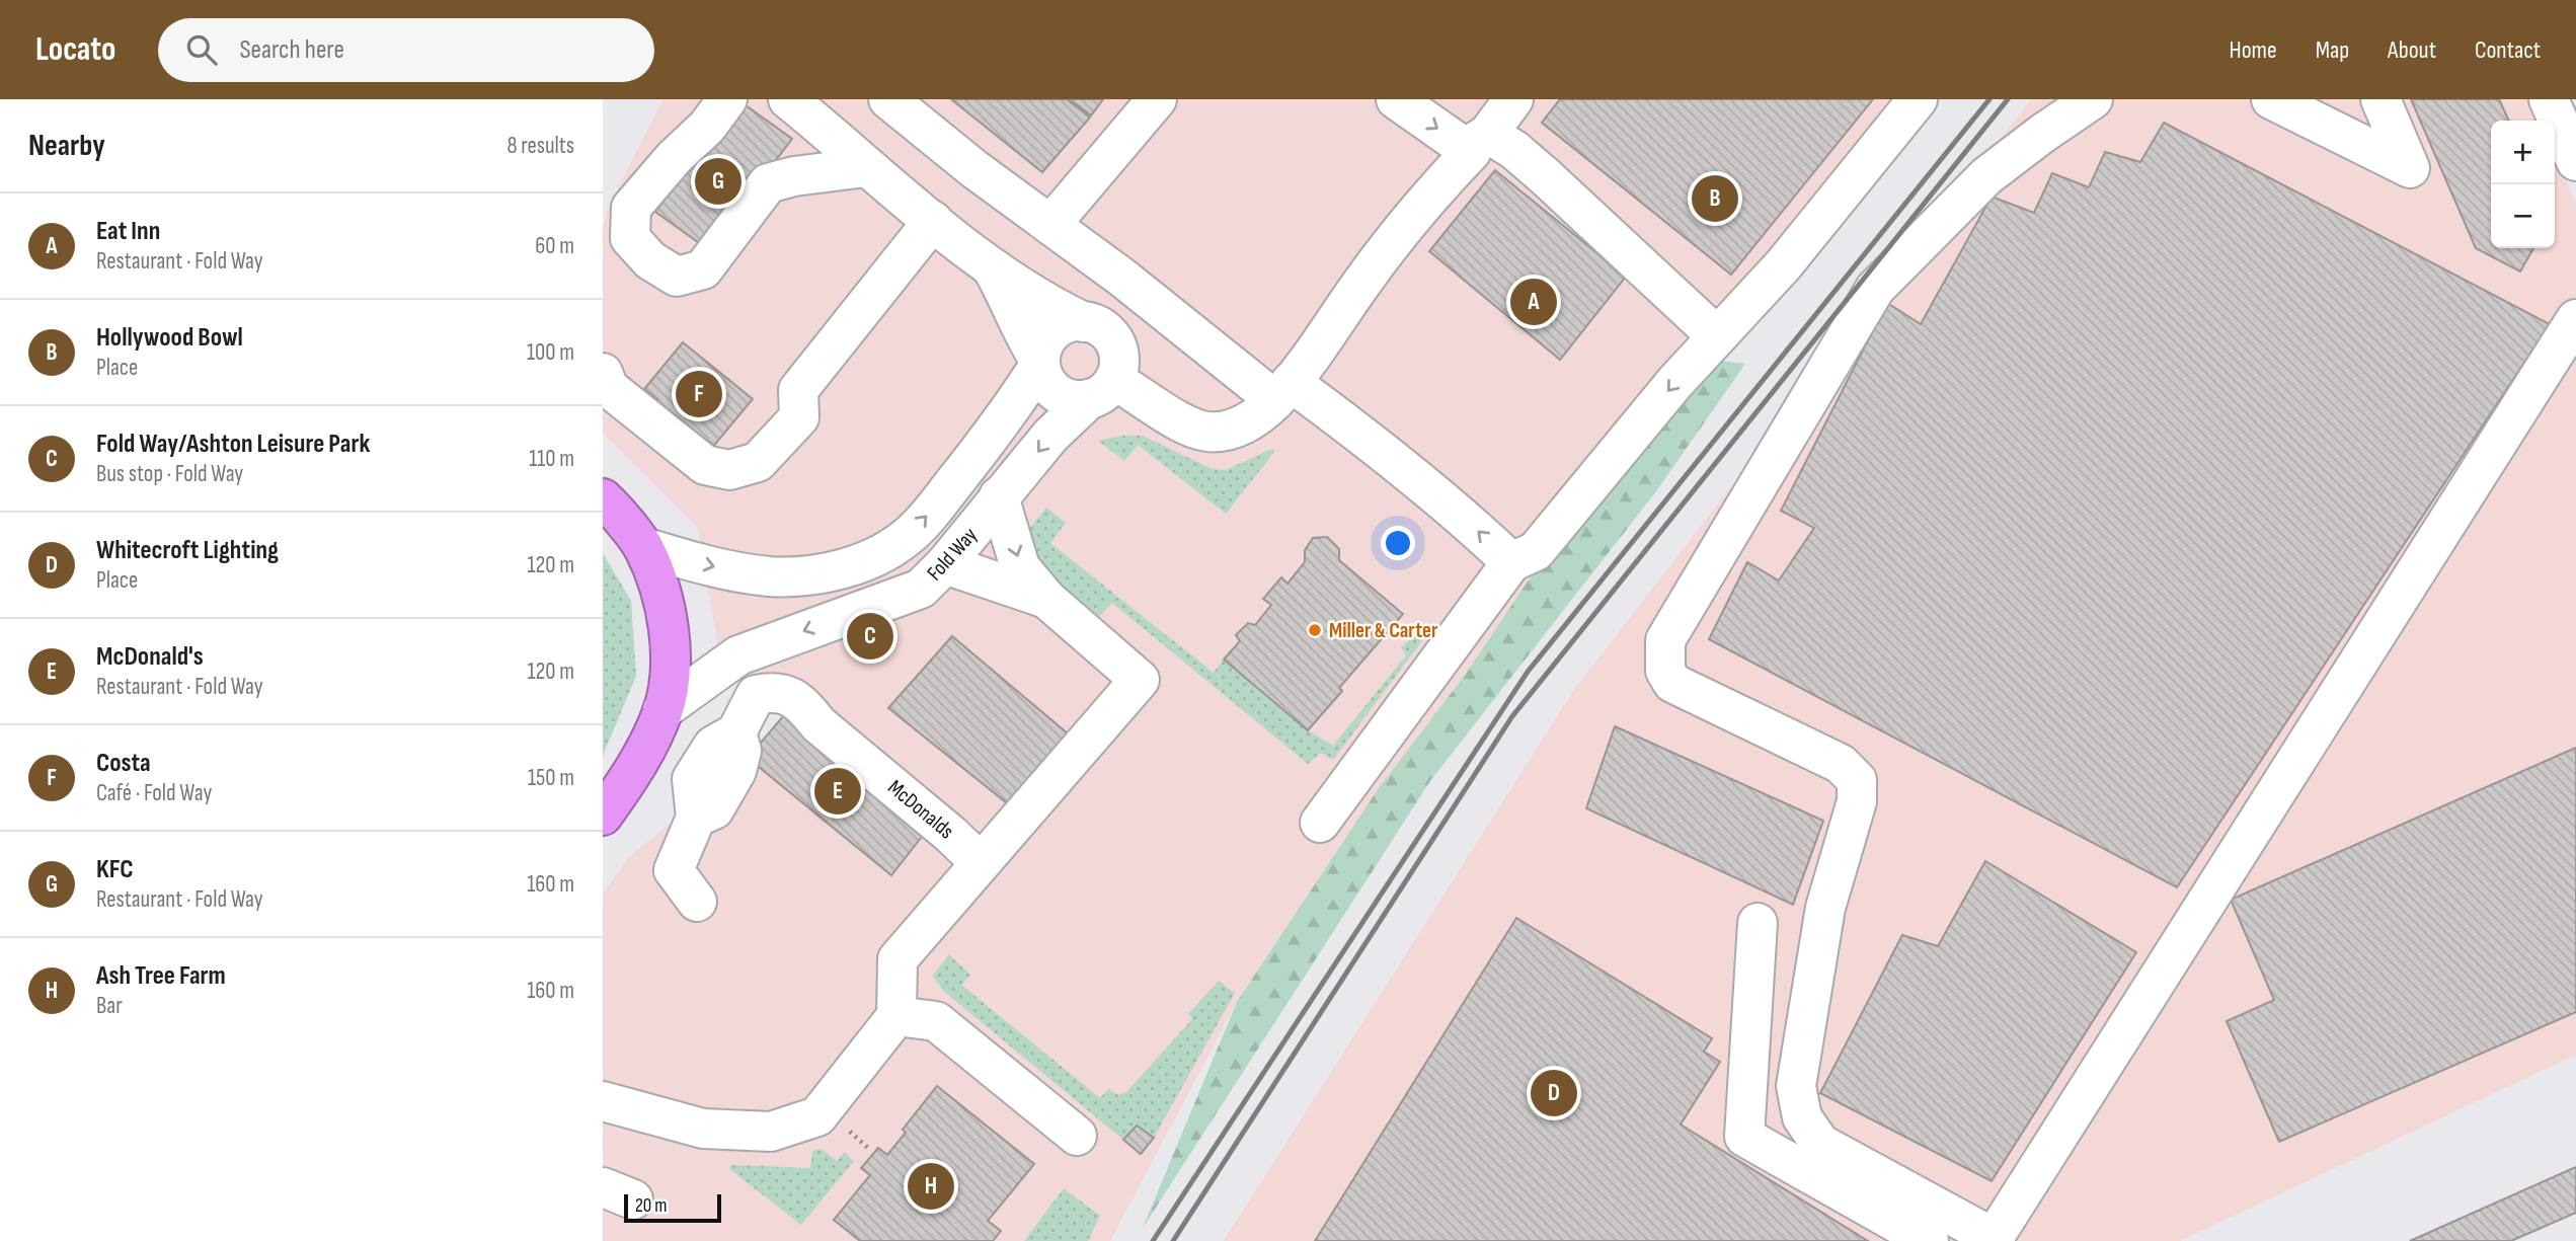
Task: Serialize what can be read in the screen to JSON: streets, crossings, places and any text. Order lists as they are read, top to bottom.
{
  "streets": {
    "street": ["Fold Way", "McDonalds"]
  },
  "places": ["Miller & Carter"],
  "scale_bar": "20 m",
  "page": {
    "header": "Locato",
    "search": "Search here",
    "nav": [
      "Home",
      "Map",
      "About",
      "Contact"
    ],
    "heading": ["Nearby", "8 results"],
    "map_buttons": ["+", "−"],
    "pins": [
      "G",
      "B",
      "A",
      "F",
      "C",
      "E",
      "D",
      "H"
    ],
    "list": [
      {
        "mark": "A",
        "name": "Eat Inn",
        "note": "Restaurant · Fold Way",
        "value": "60 m"
      },
      {
        "mark": "B",
        "name": "Hollywood Bowl",
        "note": "Place",
        "value": "100 m"
      },
      {
        "mark": "C",
        "name": "Fold Way/Ashton Leisure Park",
        "note": "Bus stop · Fold Way",
        "value": "110 m"
      },
      {
        "mark": "D",
        "name": "Whitecroft Lighting",
        "note": "Place",
        "value": "120 m"
      },
      {
        "mark": "E",
        "name": "McDonald's",
        "note": "Restaurant · Fold Way",
        "value": "120 m"
      },
      {
        "mark": "F",
        "name": "Costa",
        "note": "Café · Fold Way",
        "value": "150 m"
      },
      {
        "mark": "G",
        "name": "KFC",
        "note": "Restaurant · Fold Way",
        "value": "160 m"
      },
      {
        "mark": "H",
        "name": "Ash Tree Farm",
        "note": "Bar",
        "value": "160 m"
      }
    ],
    "scale": "20 m"
  }
}
